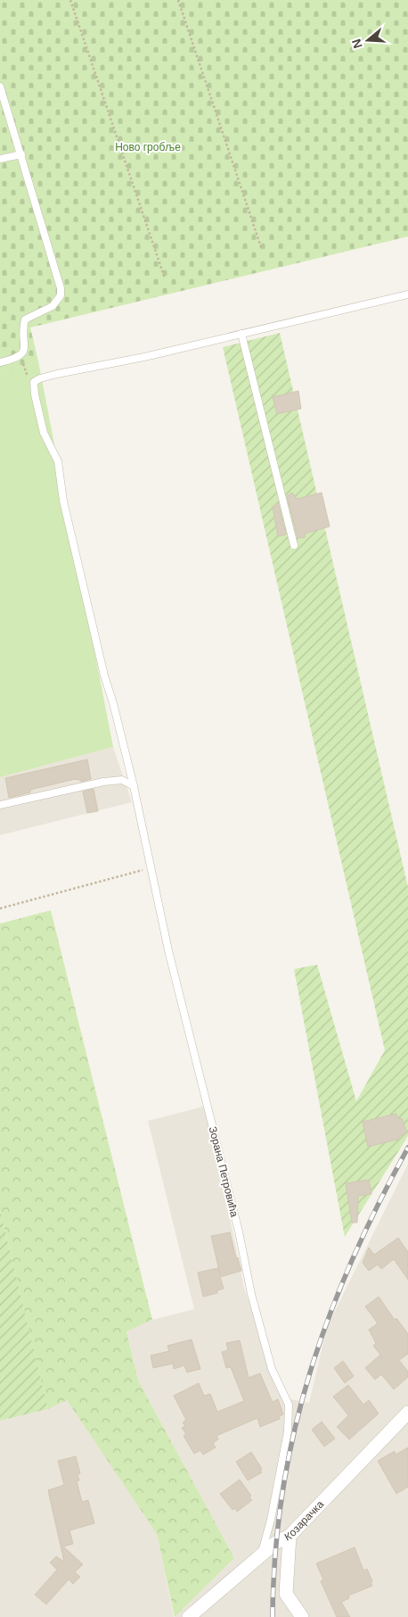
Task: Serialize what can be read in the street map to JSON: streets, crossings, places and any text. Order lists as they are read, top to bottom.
{
  "streets": {
    "street": ["Козарачка"],
    "lane": ["Зорана Петровића"]
  },
  "crossings": [
    ["Зорана Петровића", "Козарачка"]
  ],
  "parks": ["Ново гробље"],
  "north": "left"
}
